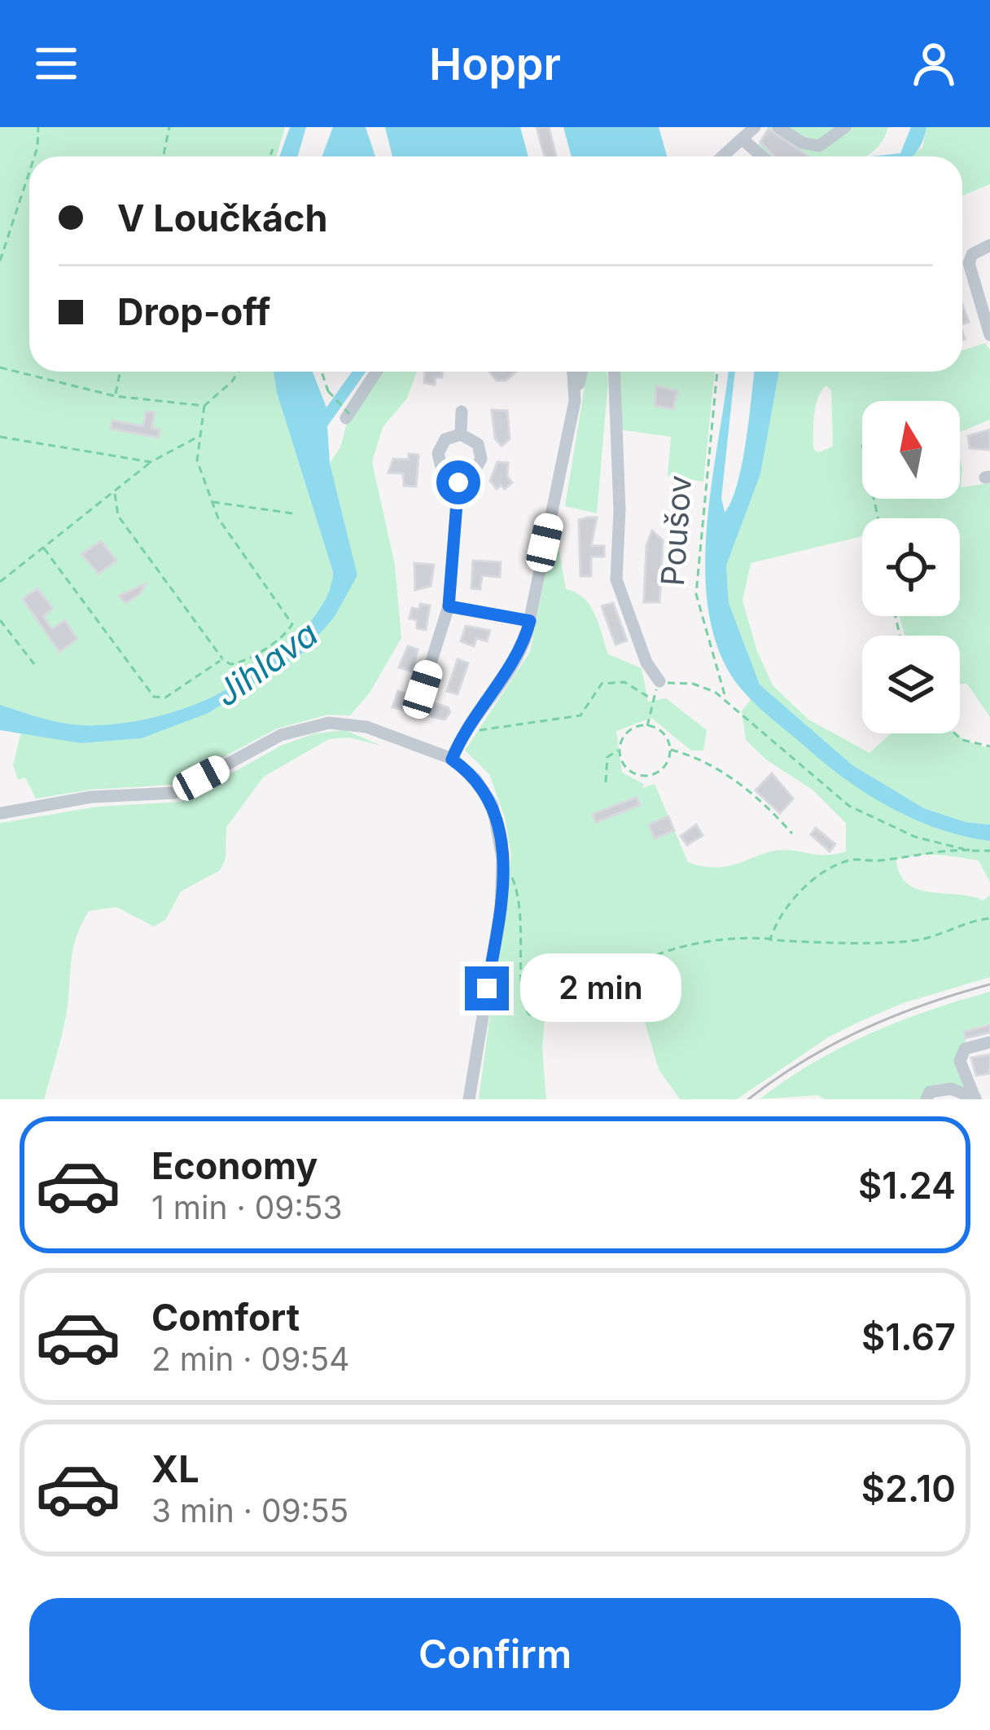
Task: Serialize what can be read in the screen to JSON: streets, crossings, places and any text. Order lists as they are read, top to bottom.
{
  "streets": {
    "street": ["Poušov"]
  },
  "water": ["Jihlava"],
  "north": "top",
  "page": {
    "header": "Hoppr",
    "banner": ["V Loučkách", "Drop-off"],
    "bubble": "2 min",
    "list": [
      {
        "name": "Economy",
        "note": "1 min · 09:53",
        "value": "$1.24"
      },
      {
        "name": "Comfort",
        "note": "2 min · 09:54",
        "value": "$1.67"
      },
      {
        "name": "XL",
        "note": "3 min · 09:55",
        "value": "$2.10"
      }
    ],
    "buttons": "Confirm"
  }
}
